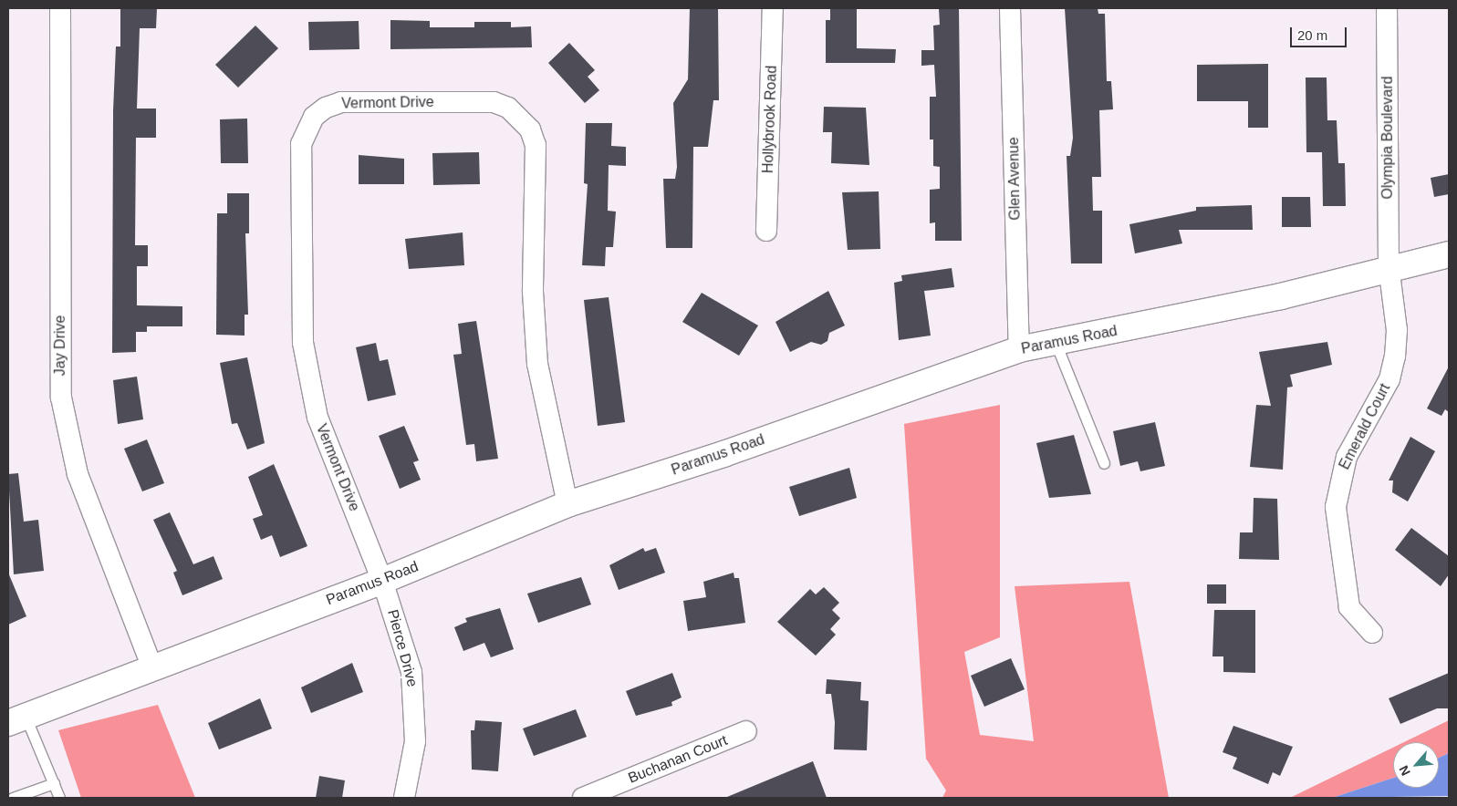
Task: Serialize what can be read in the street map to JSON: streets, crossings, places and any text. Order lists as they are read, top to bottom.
{
  "streets": {
    "main road": ["Paramus Road"],
    "street": [
      "Vermont Drive",
      "Hollybrook Road",
      "Olympia Boulevard",
      "Glen Avenue",
      "Jay Drive",
      "Emerald Court",
      "Pierce Drive",
      "Buchanan Court"
    ]
  },
  "crossings": [
    ["Vermont Drive", "Paramus Road"],
    ["Vermont Drive", "Pierce Drive"],
    ["Olympia Boulevard", "Paramus Road"],
    ["Olympia Boulevard", "Emerald Court"],
    ["Glen Avenue", "Paramus Road"],
    ["Paramus Road", "Jay Drive"],
    ["Paramus Road", "Emerald Court"],
    ["Paramus Road", "Pierce Drive"]
  ],
  "scale_bar": "20 m",
  "north": "bottom left"
}
